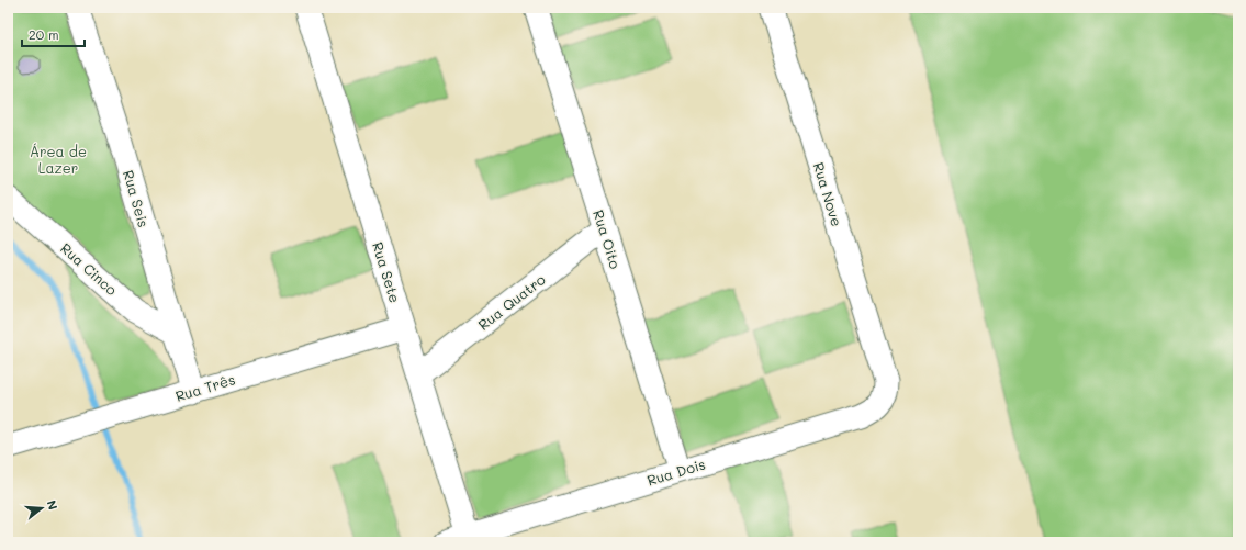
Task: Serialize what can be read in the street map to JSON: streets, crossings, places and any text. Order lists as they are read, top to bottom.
{
  "streets": {
    "street": [
      "Rua Nove",
      "Rua Seis",
      "Rua Oito",
      "Rua Cinco",
      "Rua Sete",
      "Rua Quatro",
      "Rua Três",
      "Rua Dois"
    ]
  },
  "crossings": [
    ["Rua Nove", "Rua Dois"],
    ["Rua Seis", "Rua Cinco"],
    ["Rua Seis", "Rua Três"],
    ["Rua Oito", "Rua Quatro"],
    ["Rua Oito", "Rua Dois"],
    ["Rua Sete", "Rua Quatro"],
    ["Rua Sete", "Rua Três"],
    ["Rua Sete", "Rua Dois"]
  ],
  "parks": ["Área de Lazer"],
  "scale_bar": "20 m",
  "north": "right"
}
